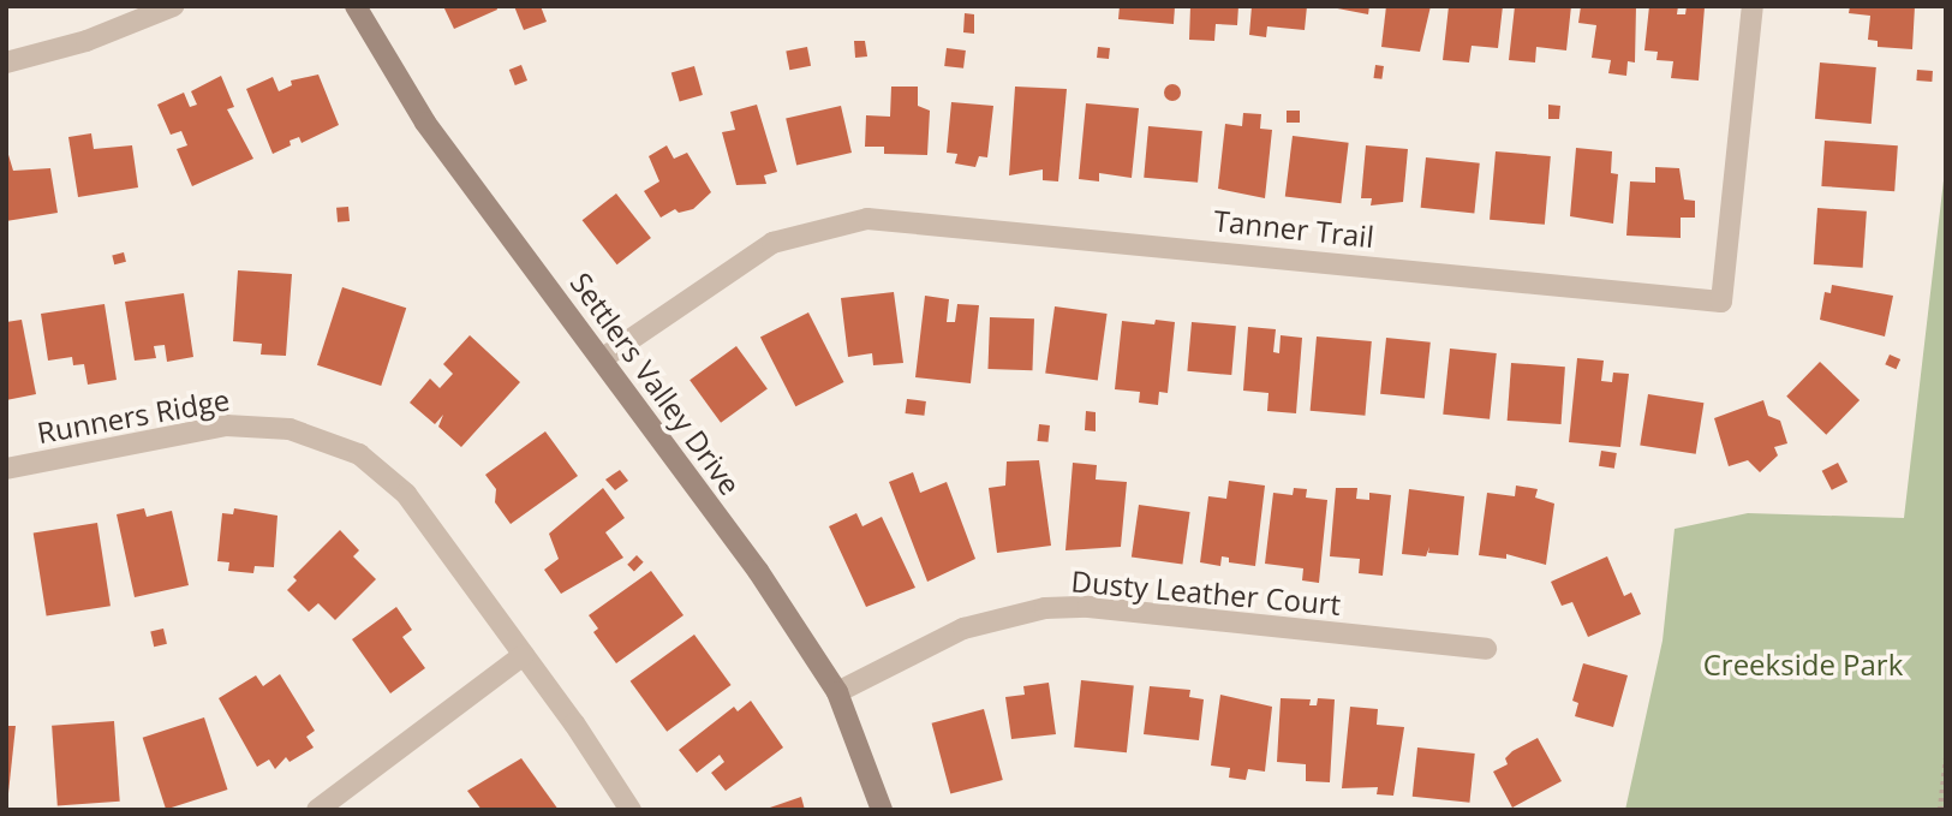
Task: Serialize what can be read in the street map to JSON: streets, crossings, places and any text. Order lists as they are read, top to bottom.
{
  "streets": {
    "street": [
      "Tanner Trail",
      "Settlers Valley Drive",
      "Runners Ridge",
      "Dusty Leather Court"
    ]
  },
  "crossings": [
    ["Tanner Trail", "Settlers Valley Drive"],
    ["Settlers Valley Drive", "Dusty Leather Court"]
  ],
  "parks": ["Creekside Park"]
}
